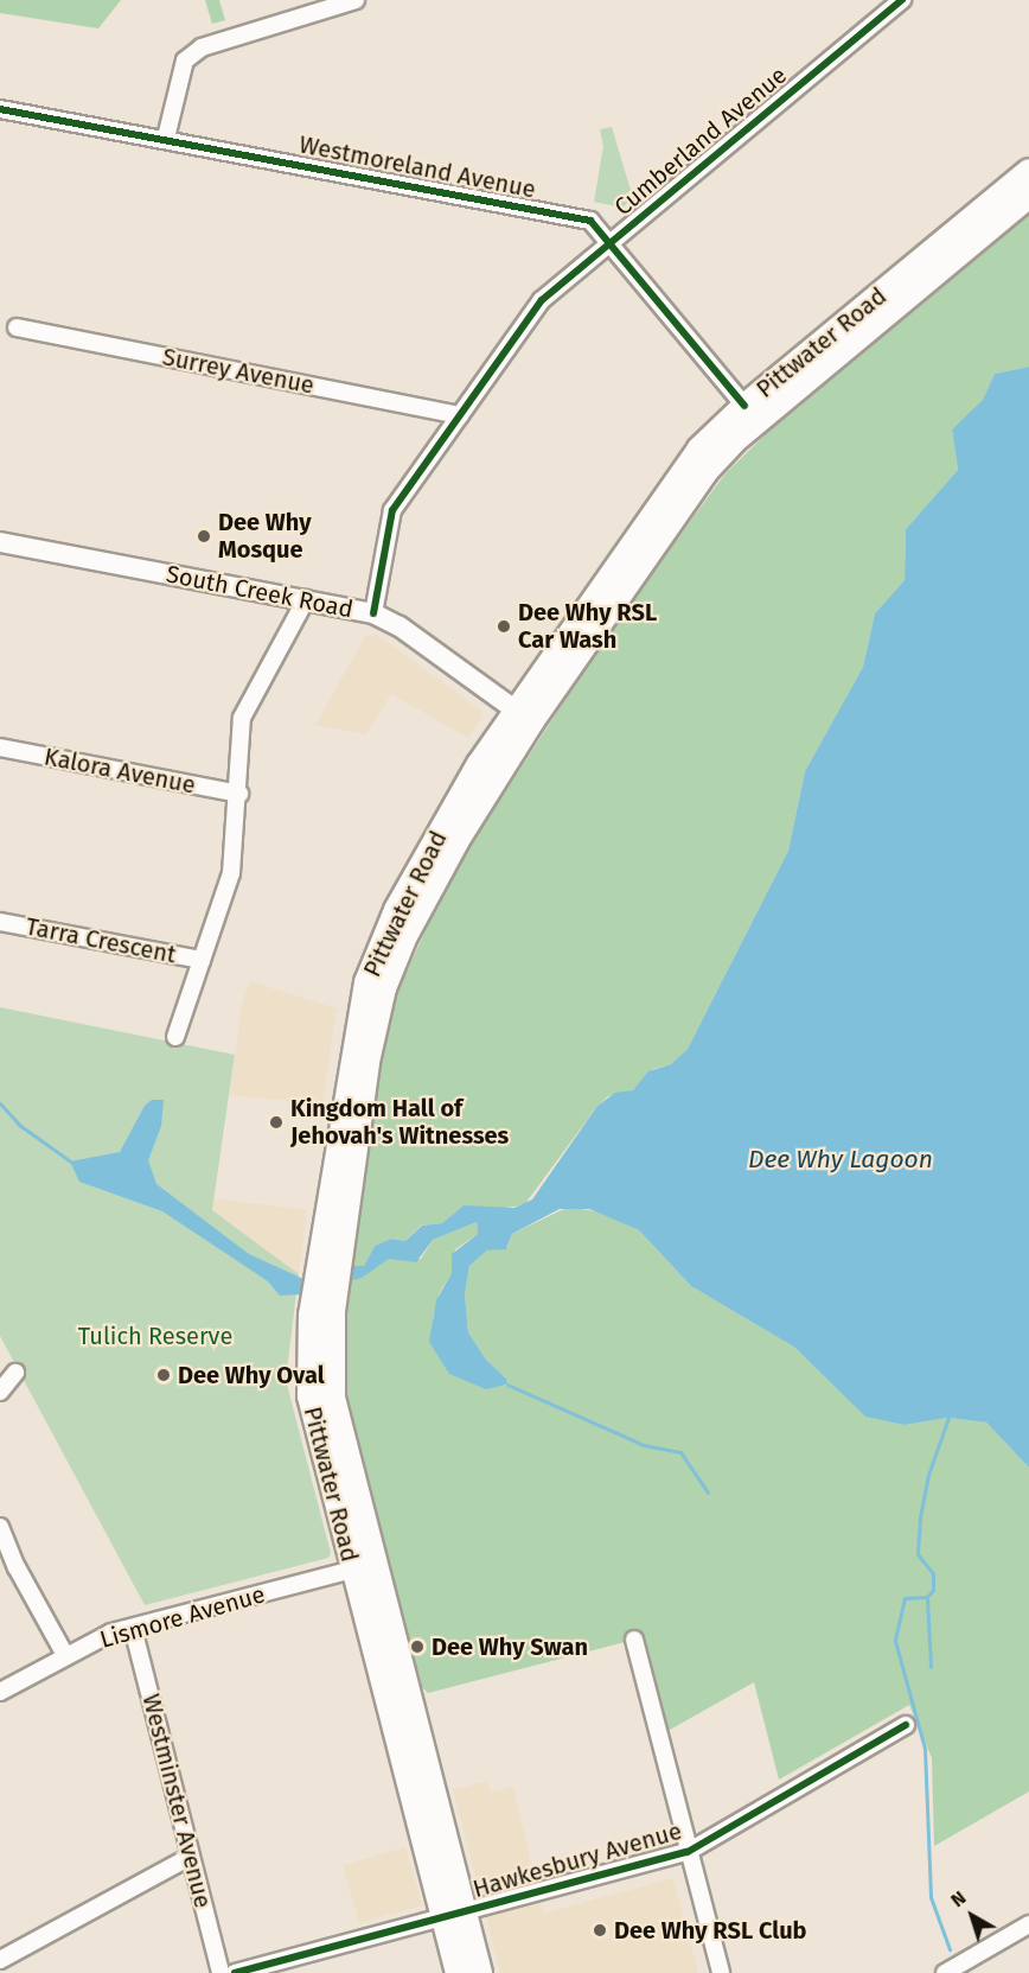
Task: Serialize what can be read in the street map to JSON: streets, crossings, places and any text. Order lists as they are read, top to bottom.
{
  "streets": {
    "highway": ["Pittwater Road"],
    "main road": ["South Creek Road"],
    "street": [
      "Cumberland Avenue",
      "Westmoreland Avenue",
      "Surrey Avenue",
      "Kalora Avenue",
      "Tarra Crescent",
      "Lismore Avenue",
      "Westminster Avenue",
      "Hawkesbury Avenue"
    ]
  },
  "crossings": [
    ["Cumberland Avenue", "Westmoreland Avenue"],
    ["Cumberland Avenue", "Surrey Avenue"],
    ["Cumberland Avenue", "South Creek Road"],
    ["Westmoreland Avenue", "Pittwater Road"],
    ["Pittwater Road", "South Creek Road"],
    ["Pittwater Road", "Lismore Avenue"],
    ["Pittwater Road", "Hawkesbury Avenue"],
    ["Lismore Avenue", "Westminster Avenue"]
  ],
  "water": ["Dee Why Lagoon"],
  "parks": ["Tulich Reserve"],
  "places": [
    "Dee Why Mosque",
    "Dee Why RSL Car Wash",
    "Kingdom Hall of Jehovah's Witnesses",
    "Dee Why Oval",
    "Dee Why Swan",
    "Dee Why RSL Club"
  ],
  "north": "top left"
}
